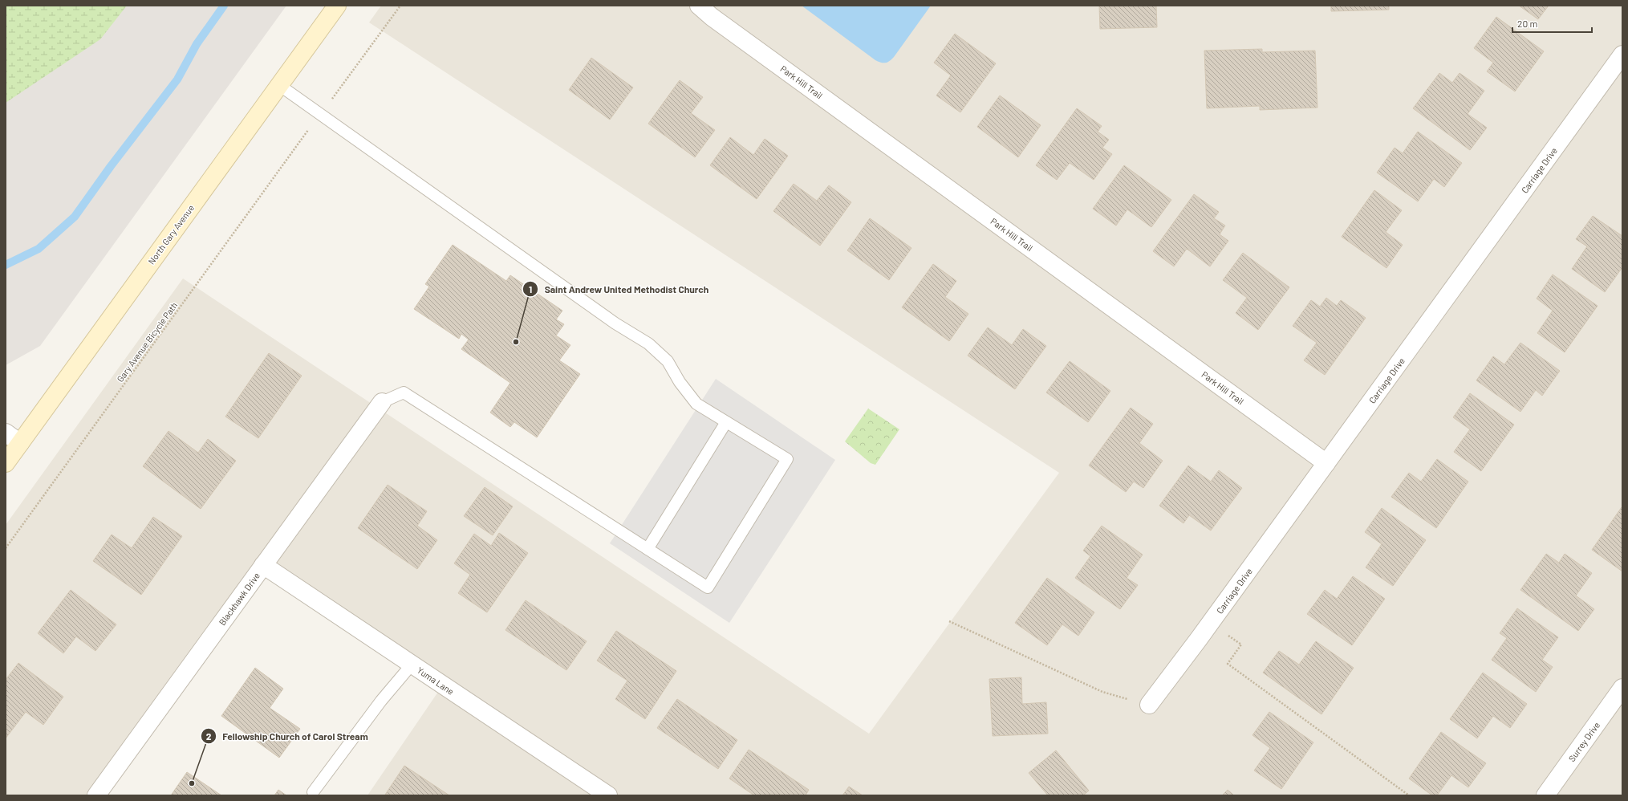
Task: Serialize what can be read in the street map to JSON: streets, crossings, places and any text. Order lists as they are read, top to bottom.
{
  "streets": {
    "street": [
      "Park Hill Trail",
      "Carriage Drive",
      "North Gary Avenue",
      "Blackhawk Drive",
      "Yuma Lane",
      "Surrey Drive"
    ],
    "path": ["Gary Avenue Bicycle Path"]
  },
  "crossings": [
    ["Park Hill Trail", "Carriage Drive"],
    ["Blackhawk Drive", "Yuma Lane"]
  ],
  "places": ["Saint Andrew United Methodist Church", "Fellowship Church of Carol Stream"],
  "scale_bar": "20 m"
}
